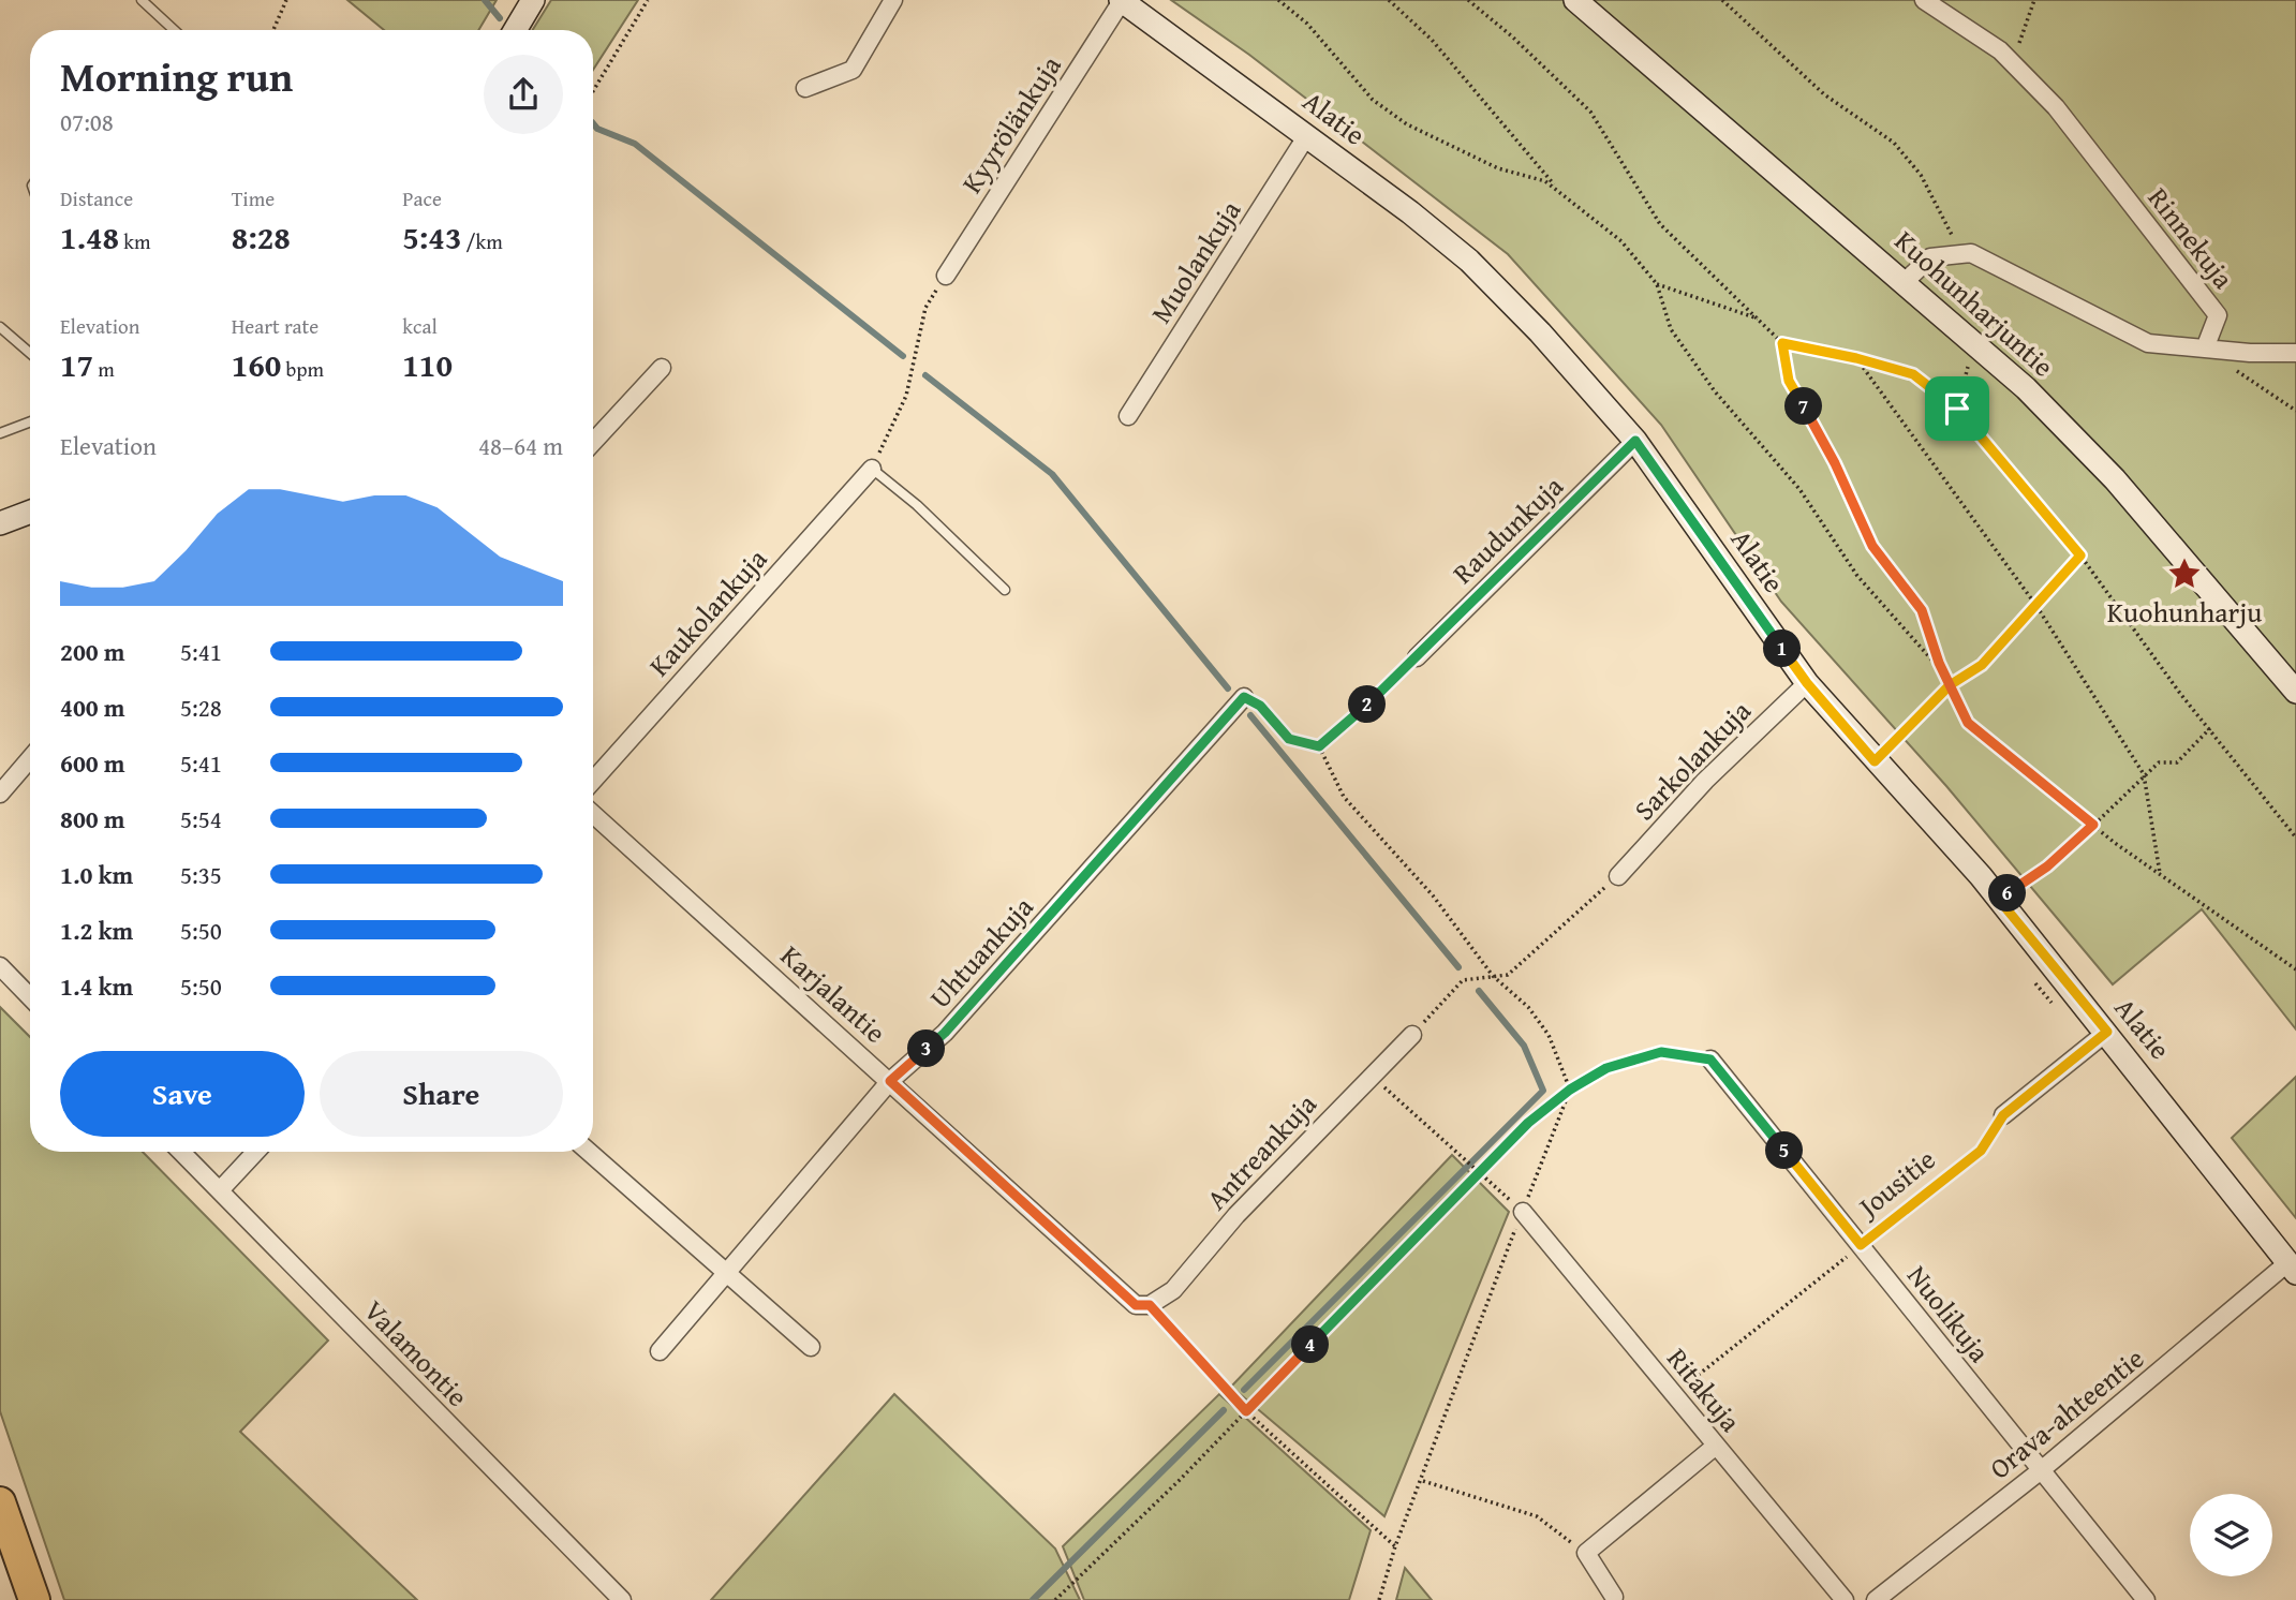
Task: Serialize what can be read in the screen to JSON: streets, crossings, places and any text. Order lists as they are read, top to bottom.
{
  "streets": {
    "street": [
      "Alatie",
      "Kyyrölänkuja",
      "Rinnekuja",
      "Muolankuja",
      "Kuohunharjuntie",
      "Raudunkuja",
      "Kaukolankuja",
      "Sarkolankuja",
      "Uhtuankuja",
      "Karjalantie",
      "Antreankuja",
      "Nuolikuja",
      "Valamontie",
      "Ritakuja",
      "Orava-ahteentie"
    ],
    "path": ["Jousitie"]
  },
  "crossings": [
    ["Alatie", "Kyyrölänkuja"],
    ["Alatie", "Muolankuja"],
    ["Alatie", "Raudunkuja"],
    ["Alatie", "Sarkolankuja"],
    ["Alatie", "Orava-ahteentie"],
    ["Uhtuankuja", "Karjalantie"],
    ["Karjalantie", "Antreankuja"],
    ["Jousitie", "Nuolikuja"],
    ["Jousitie", "Ritakuja"],
    ["Nuolikuja", "Orava-ahteentie"]
  ],
  "places": {
    "place": ["Kuohunharju"]
  },
  "page": {
    "heading": ["Morning run", "07:08"],
    "stats": [
      ["Distance", "1.48 km"],
      ["Time", "8:28"],
      ["Pace", "5:43 /km"],
      ["Elevation", "17 m"],
      ["Heart rate", "160 bpm"],
      ["kcal", "110"]
    ],
    "pins": [
      "7",
      "1",
      "2",
      "6",
      "3",
      "5",
      "4"
    ],
    "chart": ["Elevation", "48–64 m"],
    "list": [
      {
        "name": "200 m",
        "note": "5:41"
      },
      {
        "name": "400 m",
        "note": "5:28"
      },
      {
        "name": "600 m",
        "note": "5:41"
      },
      {
        "name": "800 m",
        "note": "5:54"
      },
      {
        "name": "1.0 km",
        "note": "5:35"
      },
      {
        "name": "1.2 km",
        "note": "5:50"
      },
      {
        "name": "1.4 km",
        "note": "5:50"
      }
    ],
    "buttons": ["Save", "Share"]
  }
}
